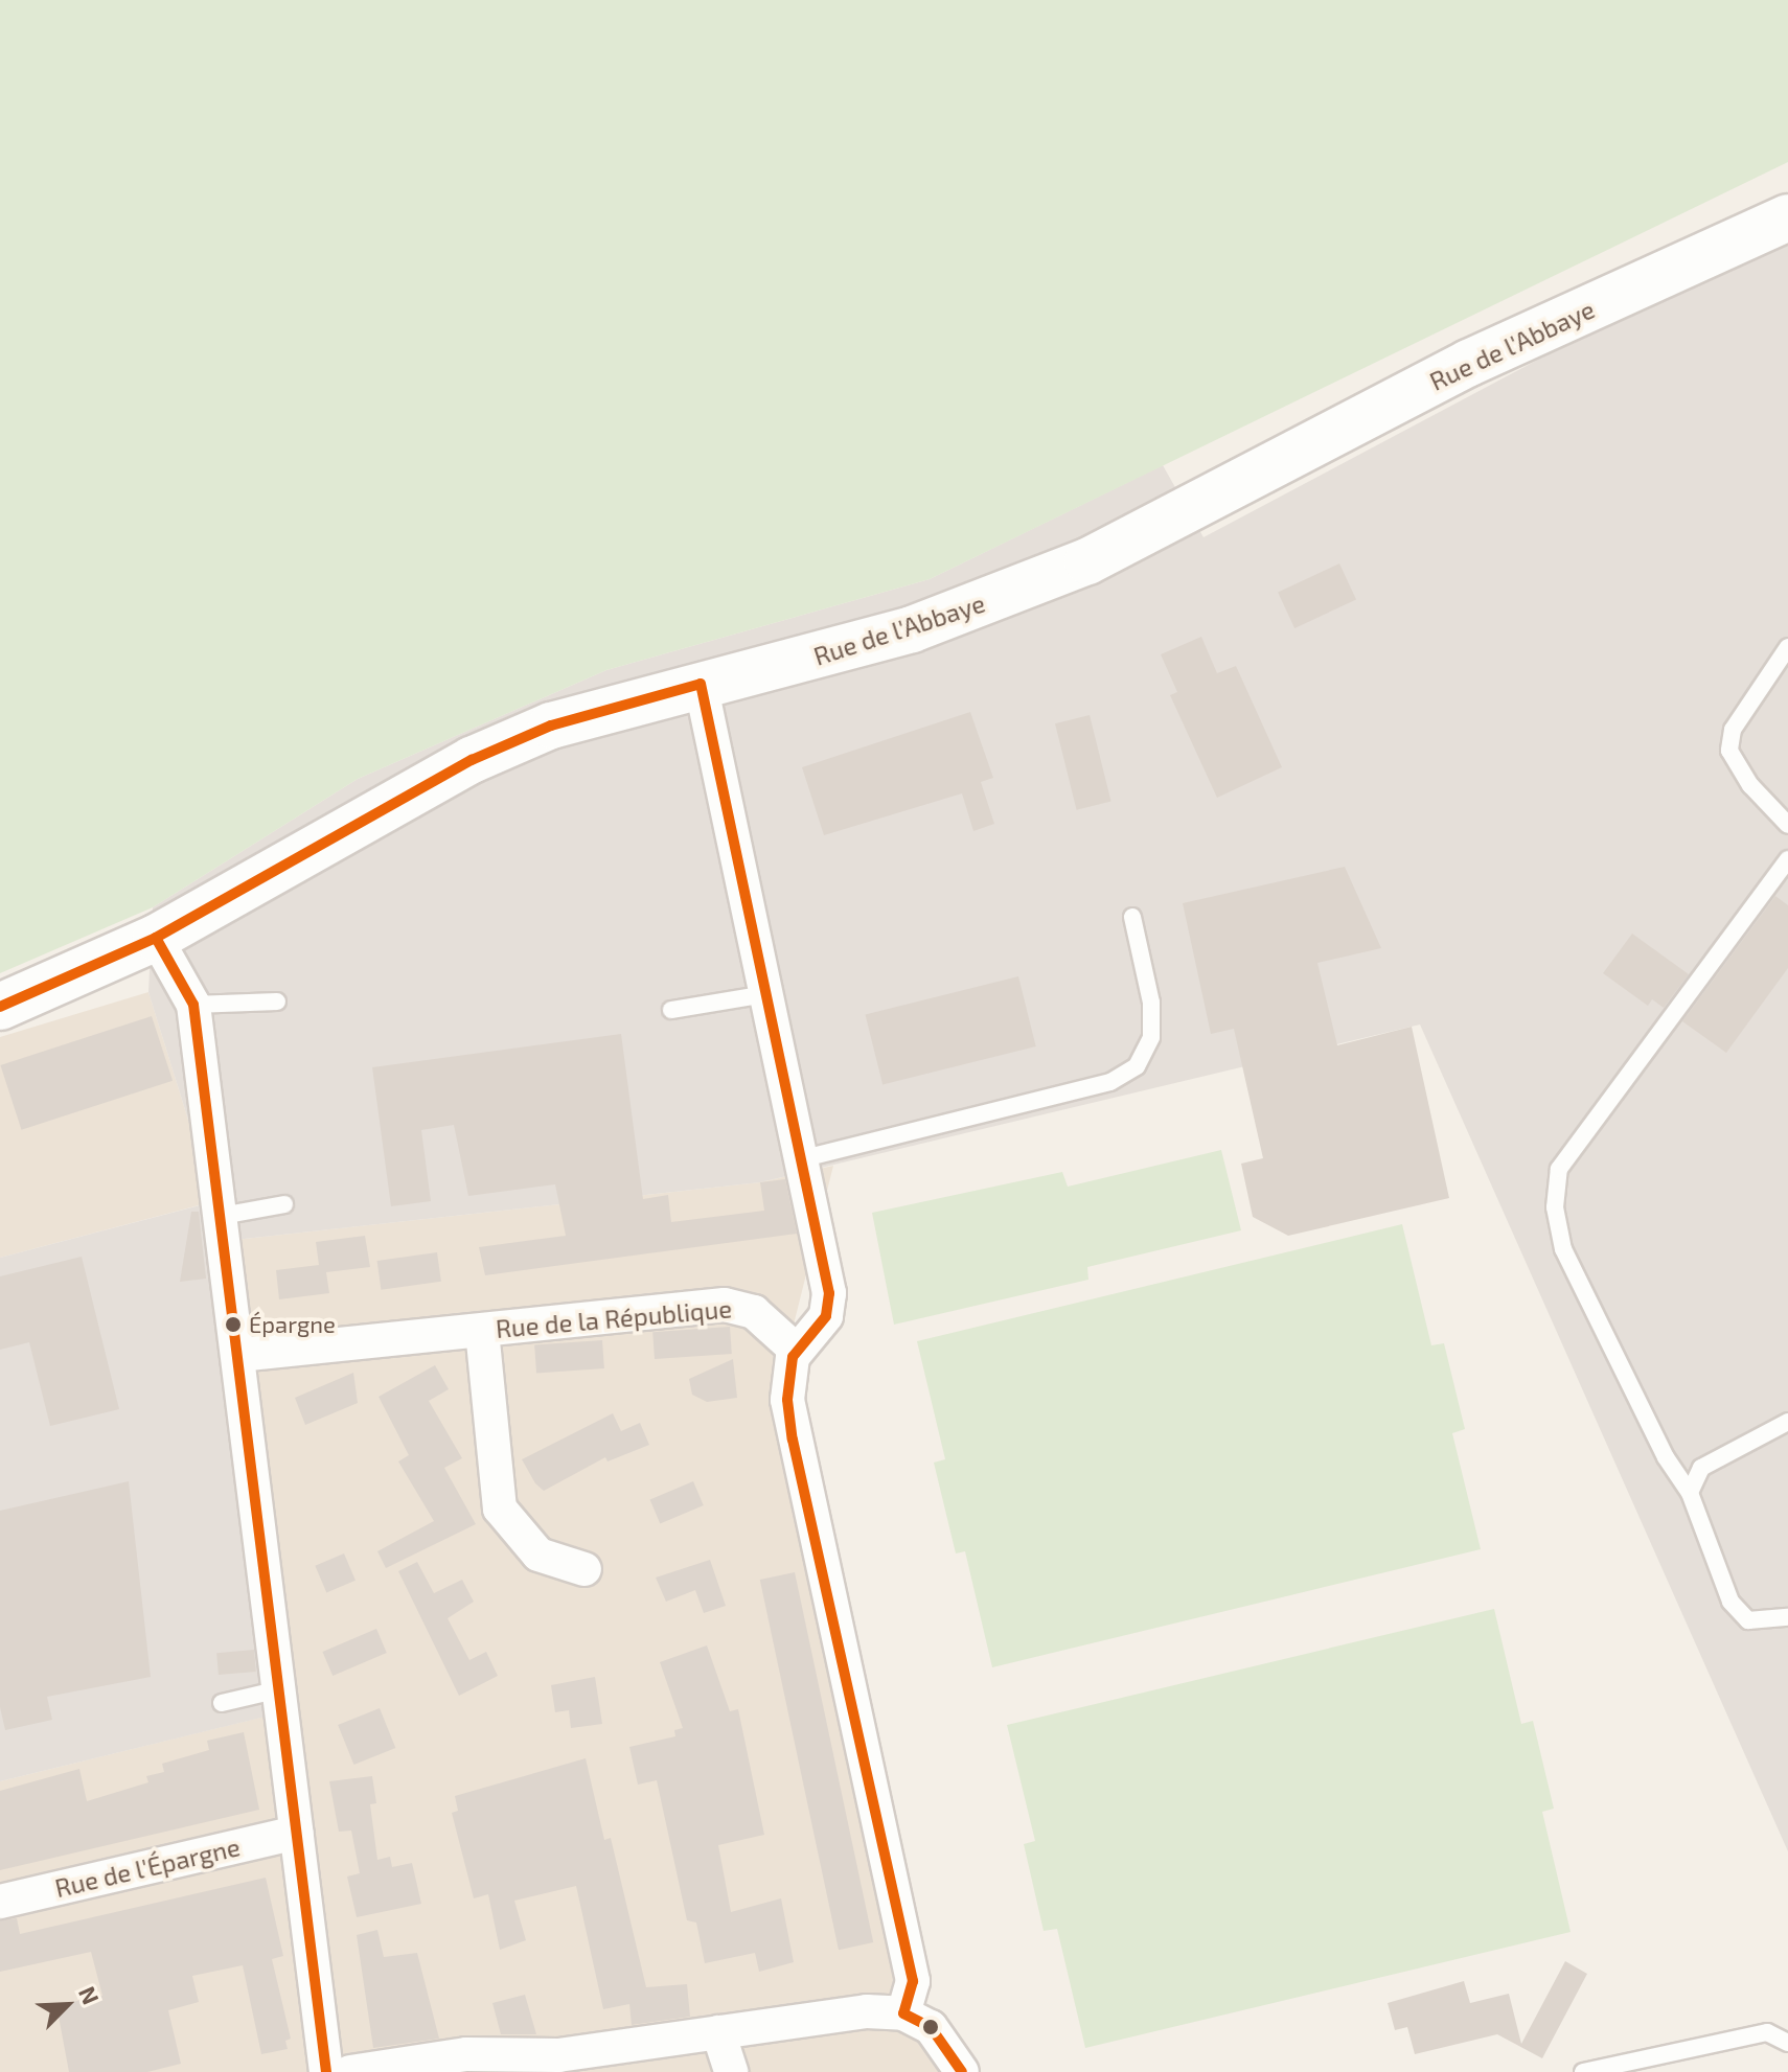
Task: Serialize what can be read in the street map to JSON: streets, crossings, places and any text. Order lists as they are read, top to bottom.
{
  "streets": {
    "street": ["Rue de l'Abbaye", "Rue de la République", "Rue de l'Épargne"]
  },
  "places": ["Épargne"],
  "north": "top right"
}
